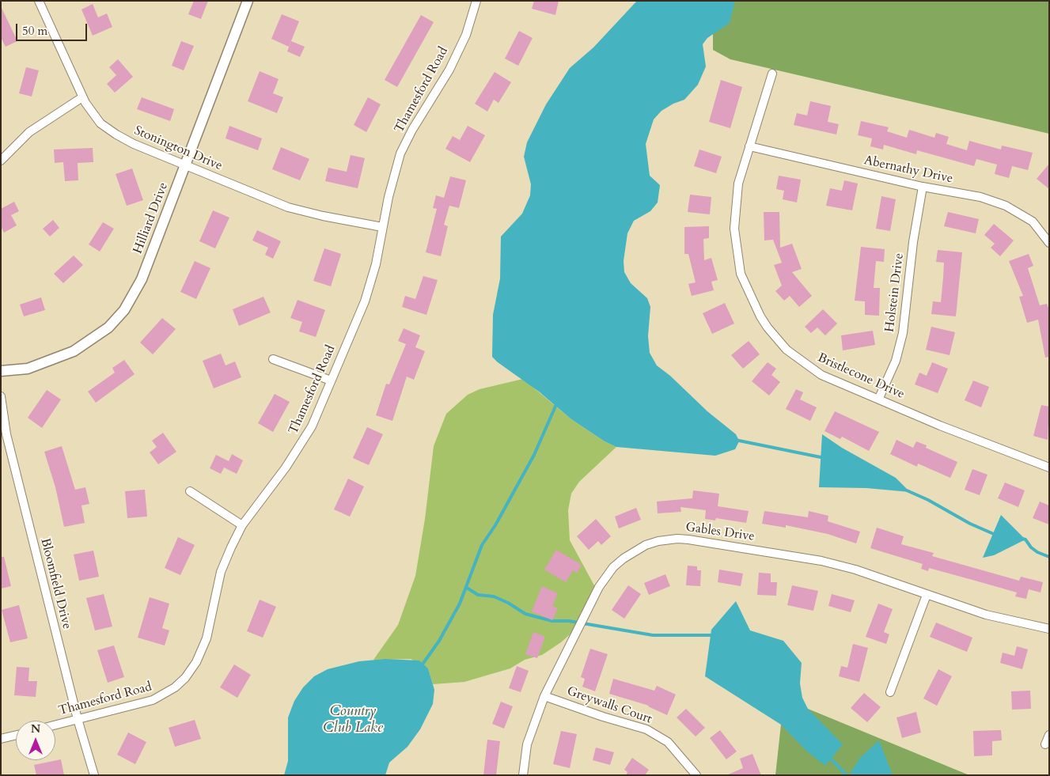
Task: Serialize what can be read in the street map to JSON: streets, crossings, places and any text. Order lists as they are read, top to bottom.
{
  "streets": {
    "street": [
      "Thamesford Road",
      "Stonington Drive",
      "Abernathy Drive",
      "Hilliard Drive",
      "Holstein Drive",
      "Bristlecone Drive",
      "Gables Drive",
      "Bloomfield Drive",
      "Greywalls Court"
    ]
  },
  "crossings": [
    ["Thamesford Road", "Stonington Drive"],
    ["Thamesford Road", "Bloomfield Drive"],
    ["Stonington Drive", "Hilliard Drive"],
    ["Abernathy Drive", "Holstein Drive"],
    ["Abernathy Drive", "Bristlecone Drive"],
    ["Holstein Drive", "Bristlecone Drive"],
    ["Gables Drive", "Greywalls Court"]
  ],
  "water": ["Country Club Lake"],
  "scale_bar": "50 m",
  "north": "top"
}
